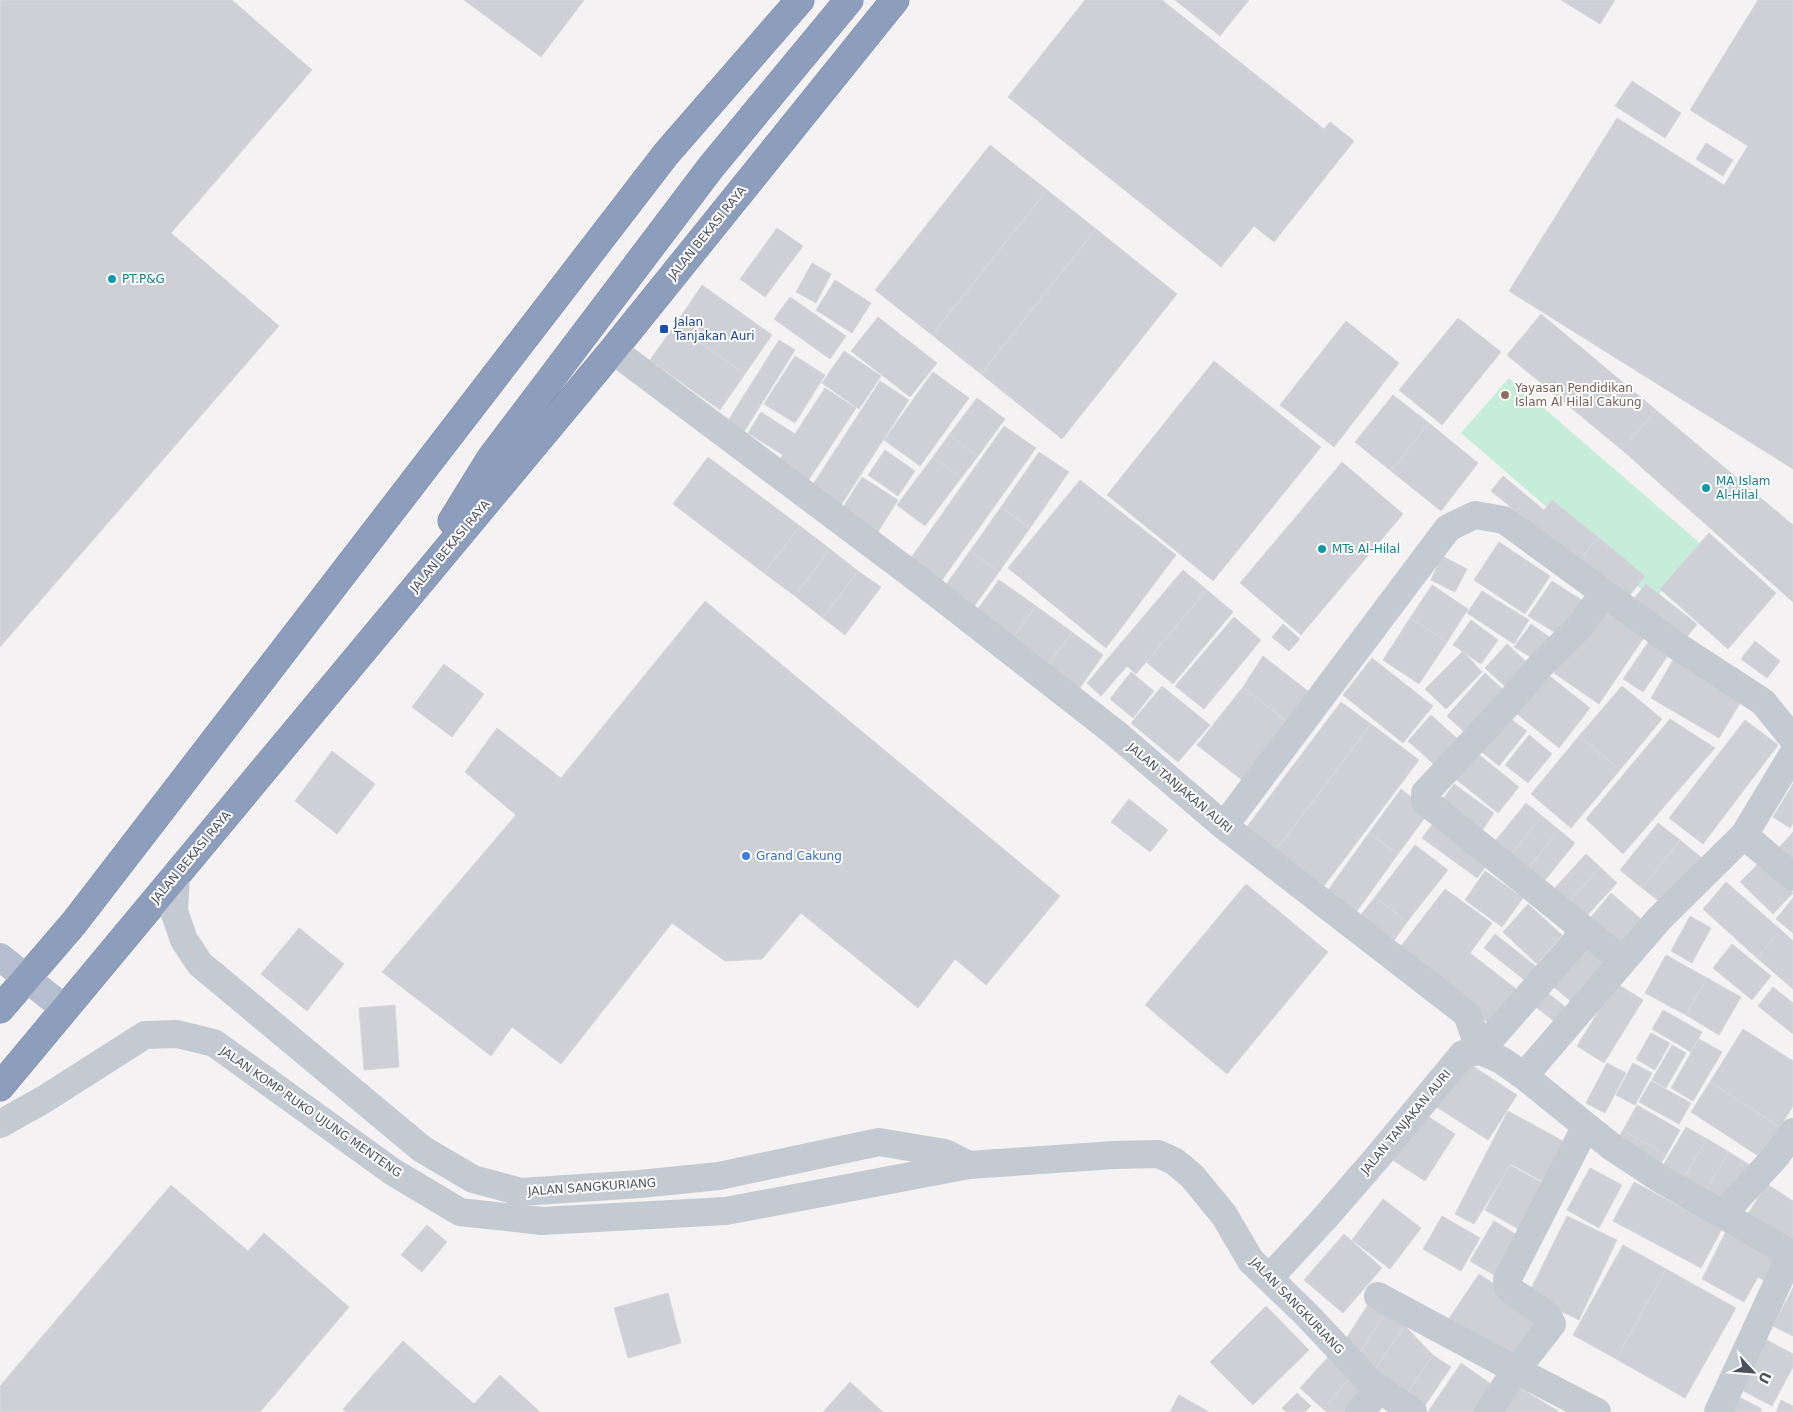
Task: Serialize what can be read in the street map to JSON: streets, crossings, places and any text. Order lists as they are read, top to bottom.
{
  "streets": {
    "highway": ["JALAN BEKASI RAYA"],
    "street": ["JALAN TANJAKAN AURI", "JALAN KOMP RUKO UJUNG MENTENG", "JALAN SANGKURIANG"]
  },
  "crossings": [
    ["JALAN BEKASI RAYA", "JALAN TANJAKAN AURI"],
    ["JALAN BEKASI RAYA", "JALAN SANGKURIANG"],
    ["JALAN TANJAKAN AURI", "JALAN SANGKURIANG"],
    ["JALAN KOMP RUKO UJUNG MENTENG", "JALAN SANGKURIANG"]
  ],
  "places": {
    "other": [
      "PT.P&G",
      "Yayasan Pendidikan Islam Al Hilal Cakung",
      "MA Islam Al-Hilal",
      "MTs Al-Hilal",
      "Grand Cakung"
    ],
    "transit": ["Jalan Tanjakan Auri"]
  },
  "north": "bottom right"
}
